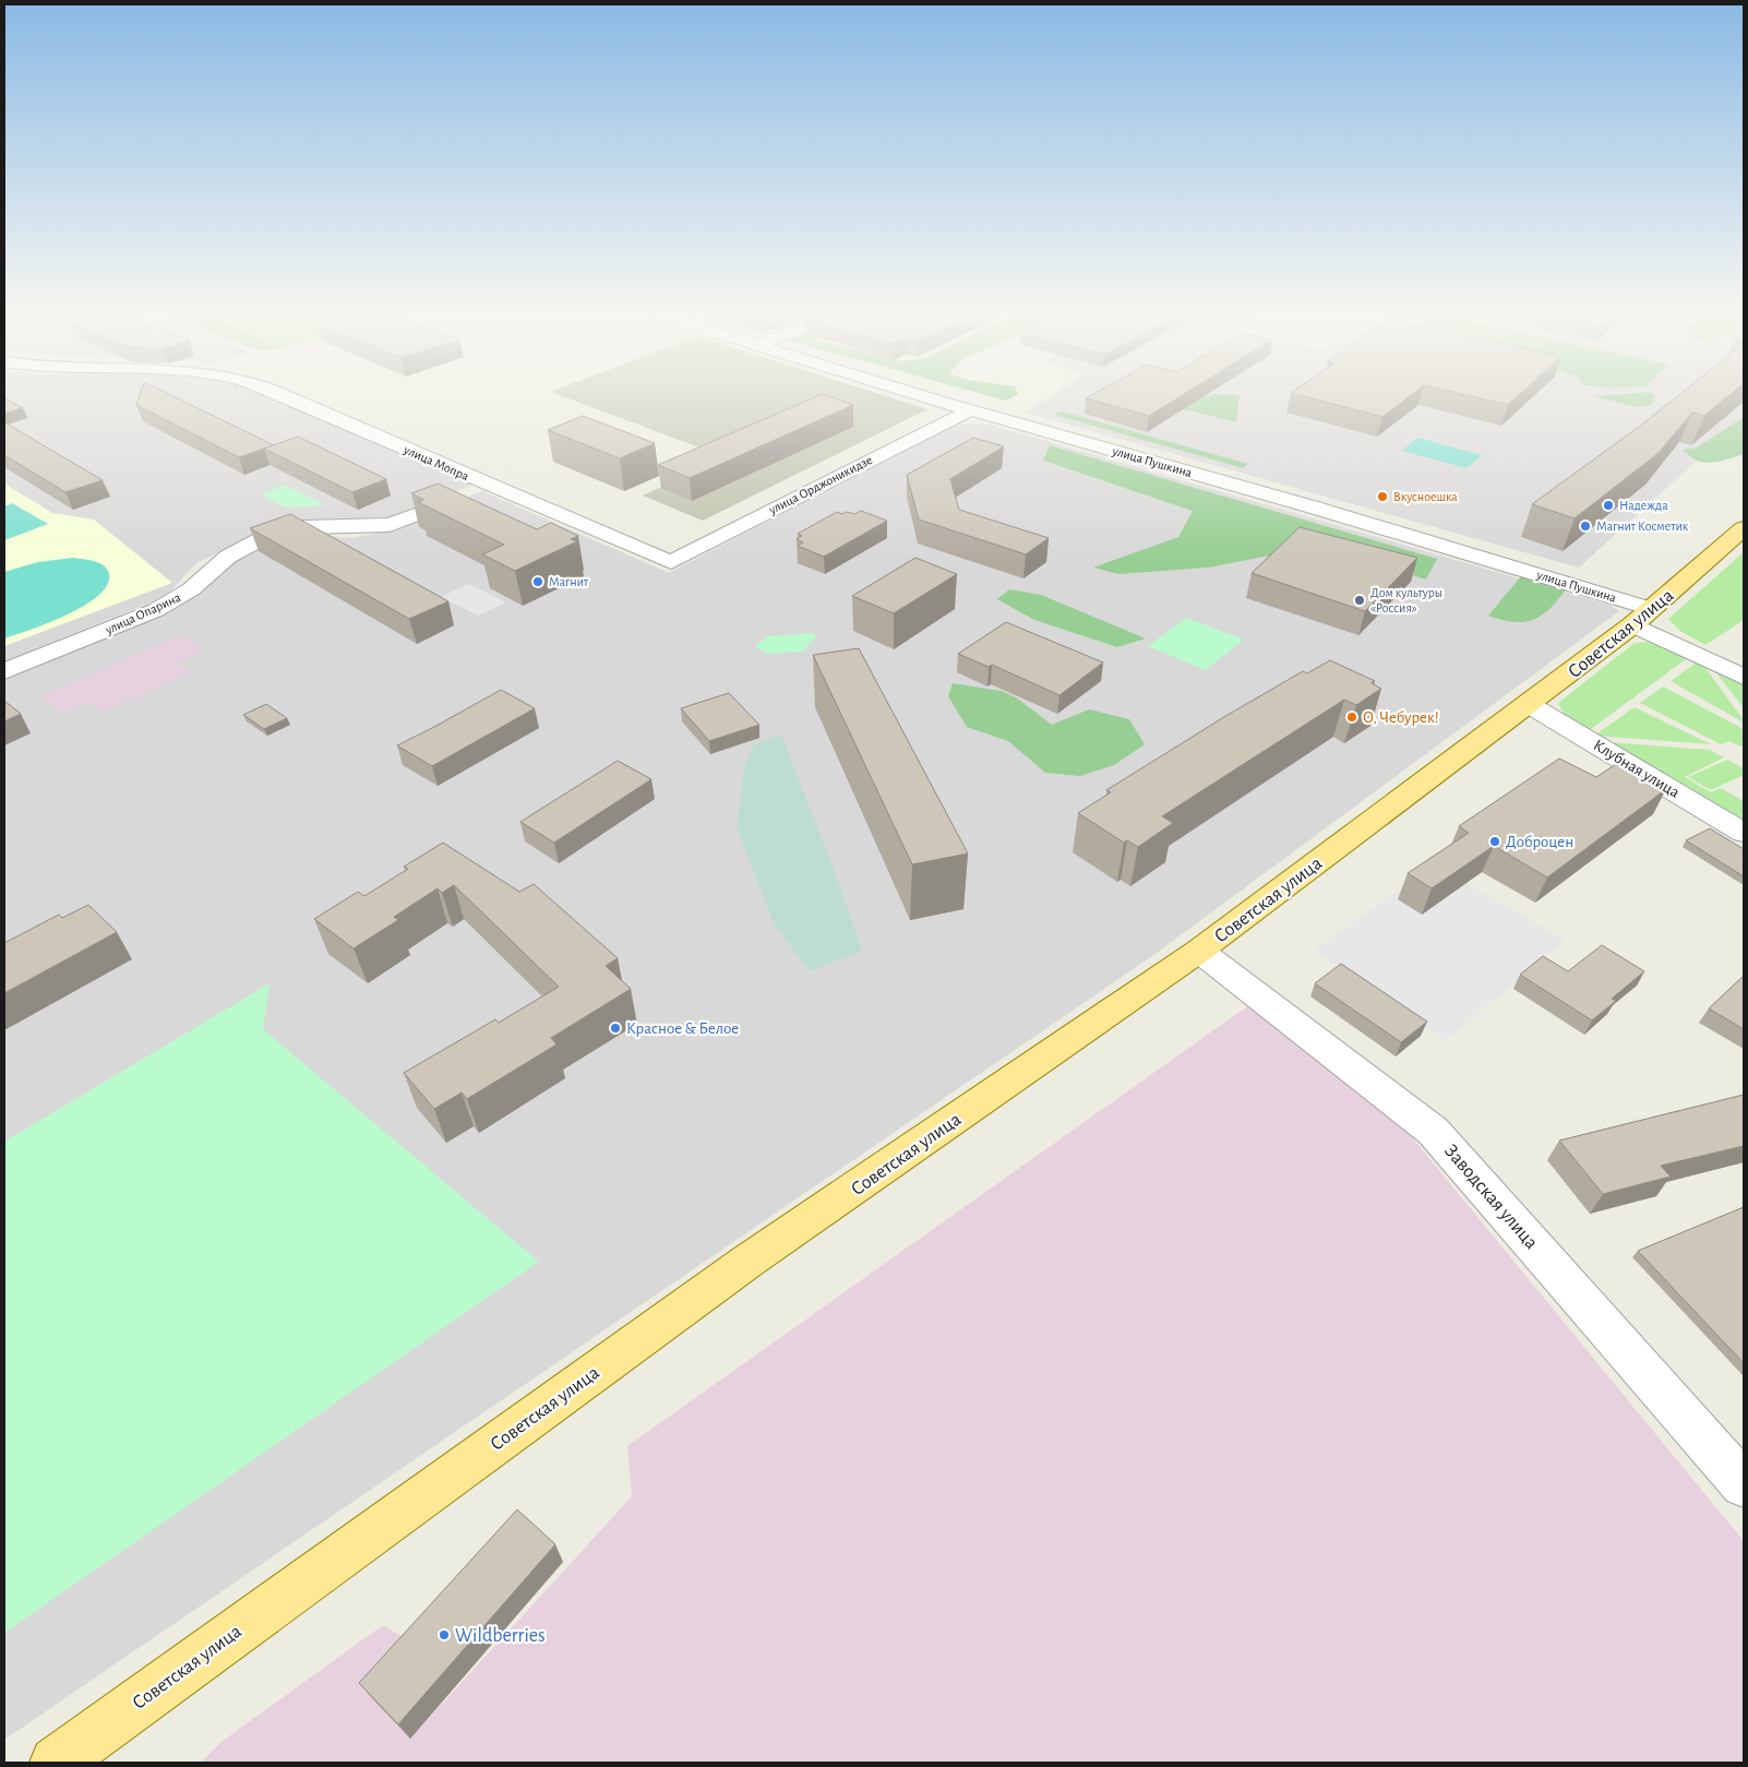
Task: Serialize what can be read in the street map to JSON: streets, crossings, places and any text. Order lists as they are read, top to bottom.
{
  "streets": {
    "main road": ["Советская улица"],
    "street": [
      "улица Пушкина",
      "улица Мопра",
      "улица Орджоникидзе",
      "улица Опарина",
      "Клубная улица",
      "Заводская улица"
    ]
  },
  "crossings": [
    ["улица Пушкина", "улица Орджоникидзе"],
    ["улица Пушкина", "Советская улица"],
    ["улица Мопра", "улица Орджоникидзе"],
    ["улица Мопра", "улица Опарина"],
    ["Советская улица", "Клубная улица"],
    ["Советская улица", "Заводская улица"]
  ],
  "places": [
    "Вкусноешка",
    "Надежда",
    "Магнит Косметик",
    "Магнит",
    "Дом культуры «Россия»",
    "О, Чебурек!",
    "Доброцен",
    "Красное & Белое",
    "Wildberries"
  ]
}
